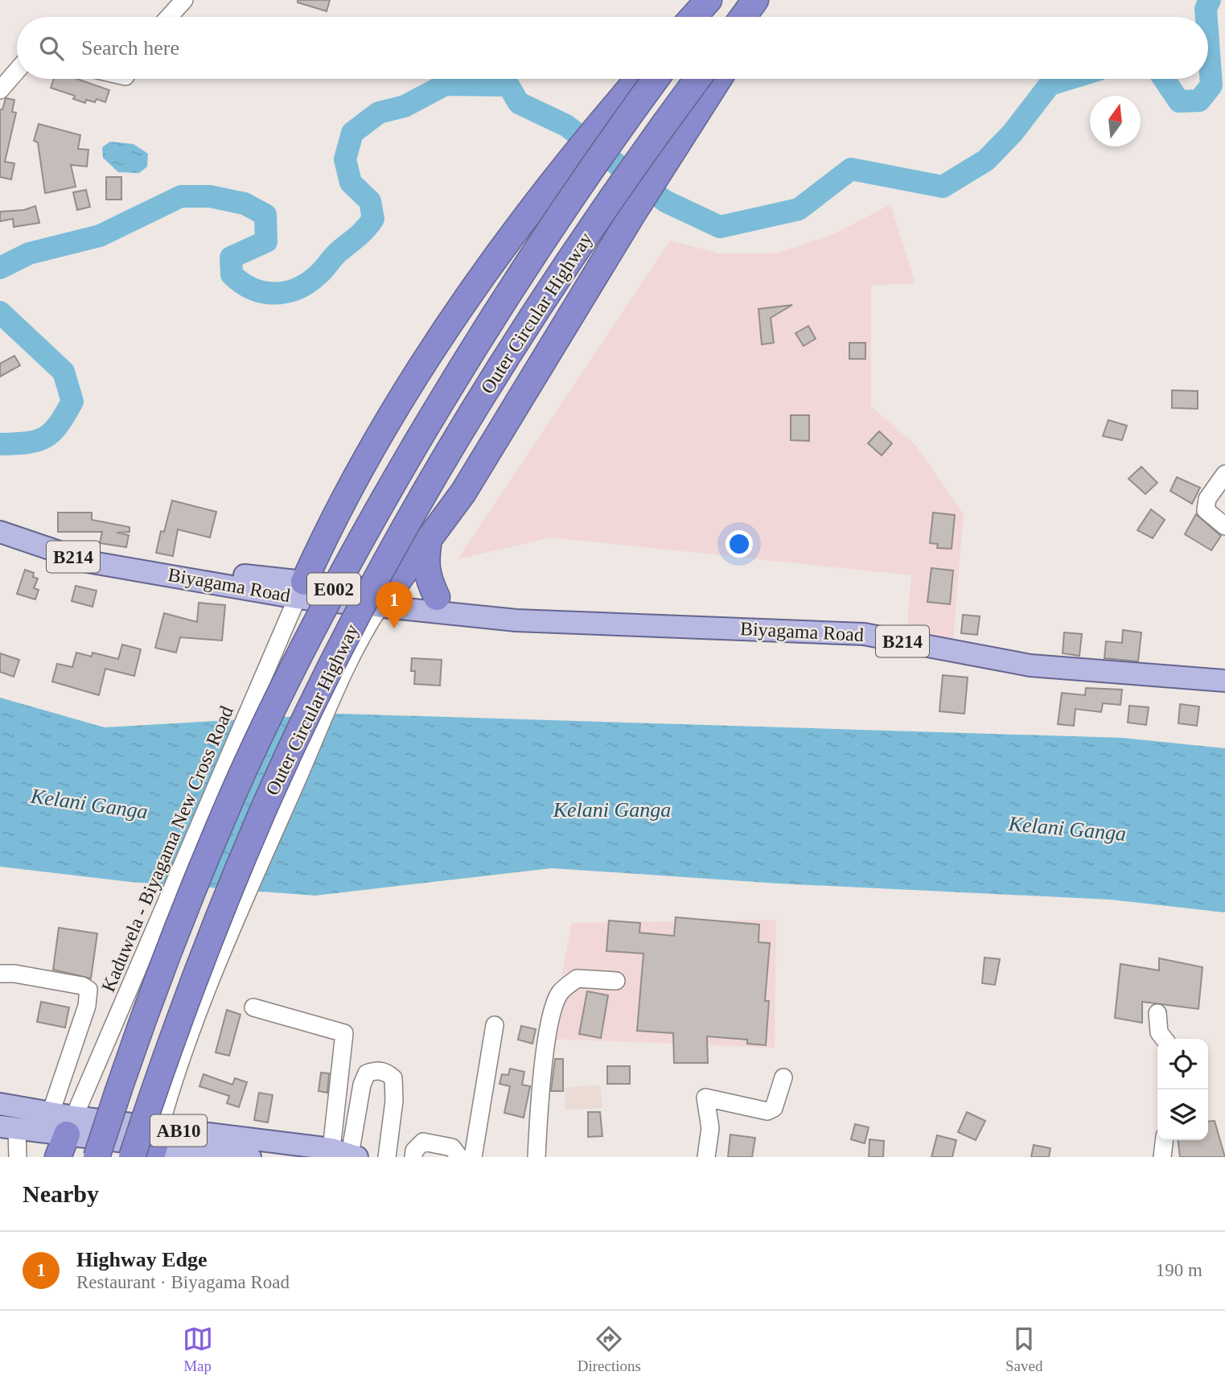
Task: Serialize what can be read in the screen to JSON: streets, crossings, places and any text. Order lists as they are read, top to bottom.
{
  "streets": {
    "highway": ["Outer Circular Highway", "E002"],
    "main road": ["B214", "Biyagama Road", "AB10"],
    "street": ["Kaduwela - Biyagama New Cross Road"]
  },
  "crossings": [
    ["Biyagama Road", "Kaduwela - Biyagama New Cross Road"],
    ["Kaduwela - Biyagama New Cross Road", "AB10"]
  ],
  "water": ["Kelani Ganga"],
  "north": "top",
  "page": {
    "search": "Search here",
    "pins": "1",
    "heading": "Nearby",
    "list": [
      {
        "mark": "1",
        "name": "Highway Edge",
        "note": "Restaurant · Biyagama Road",
        "value": "190 m"
      }
    ],
    "nav": ["Map", "Directions", "Saved"]
  }
}
